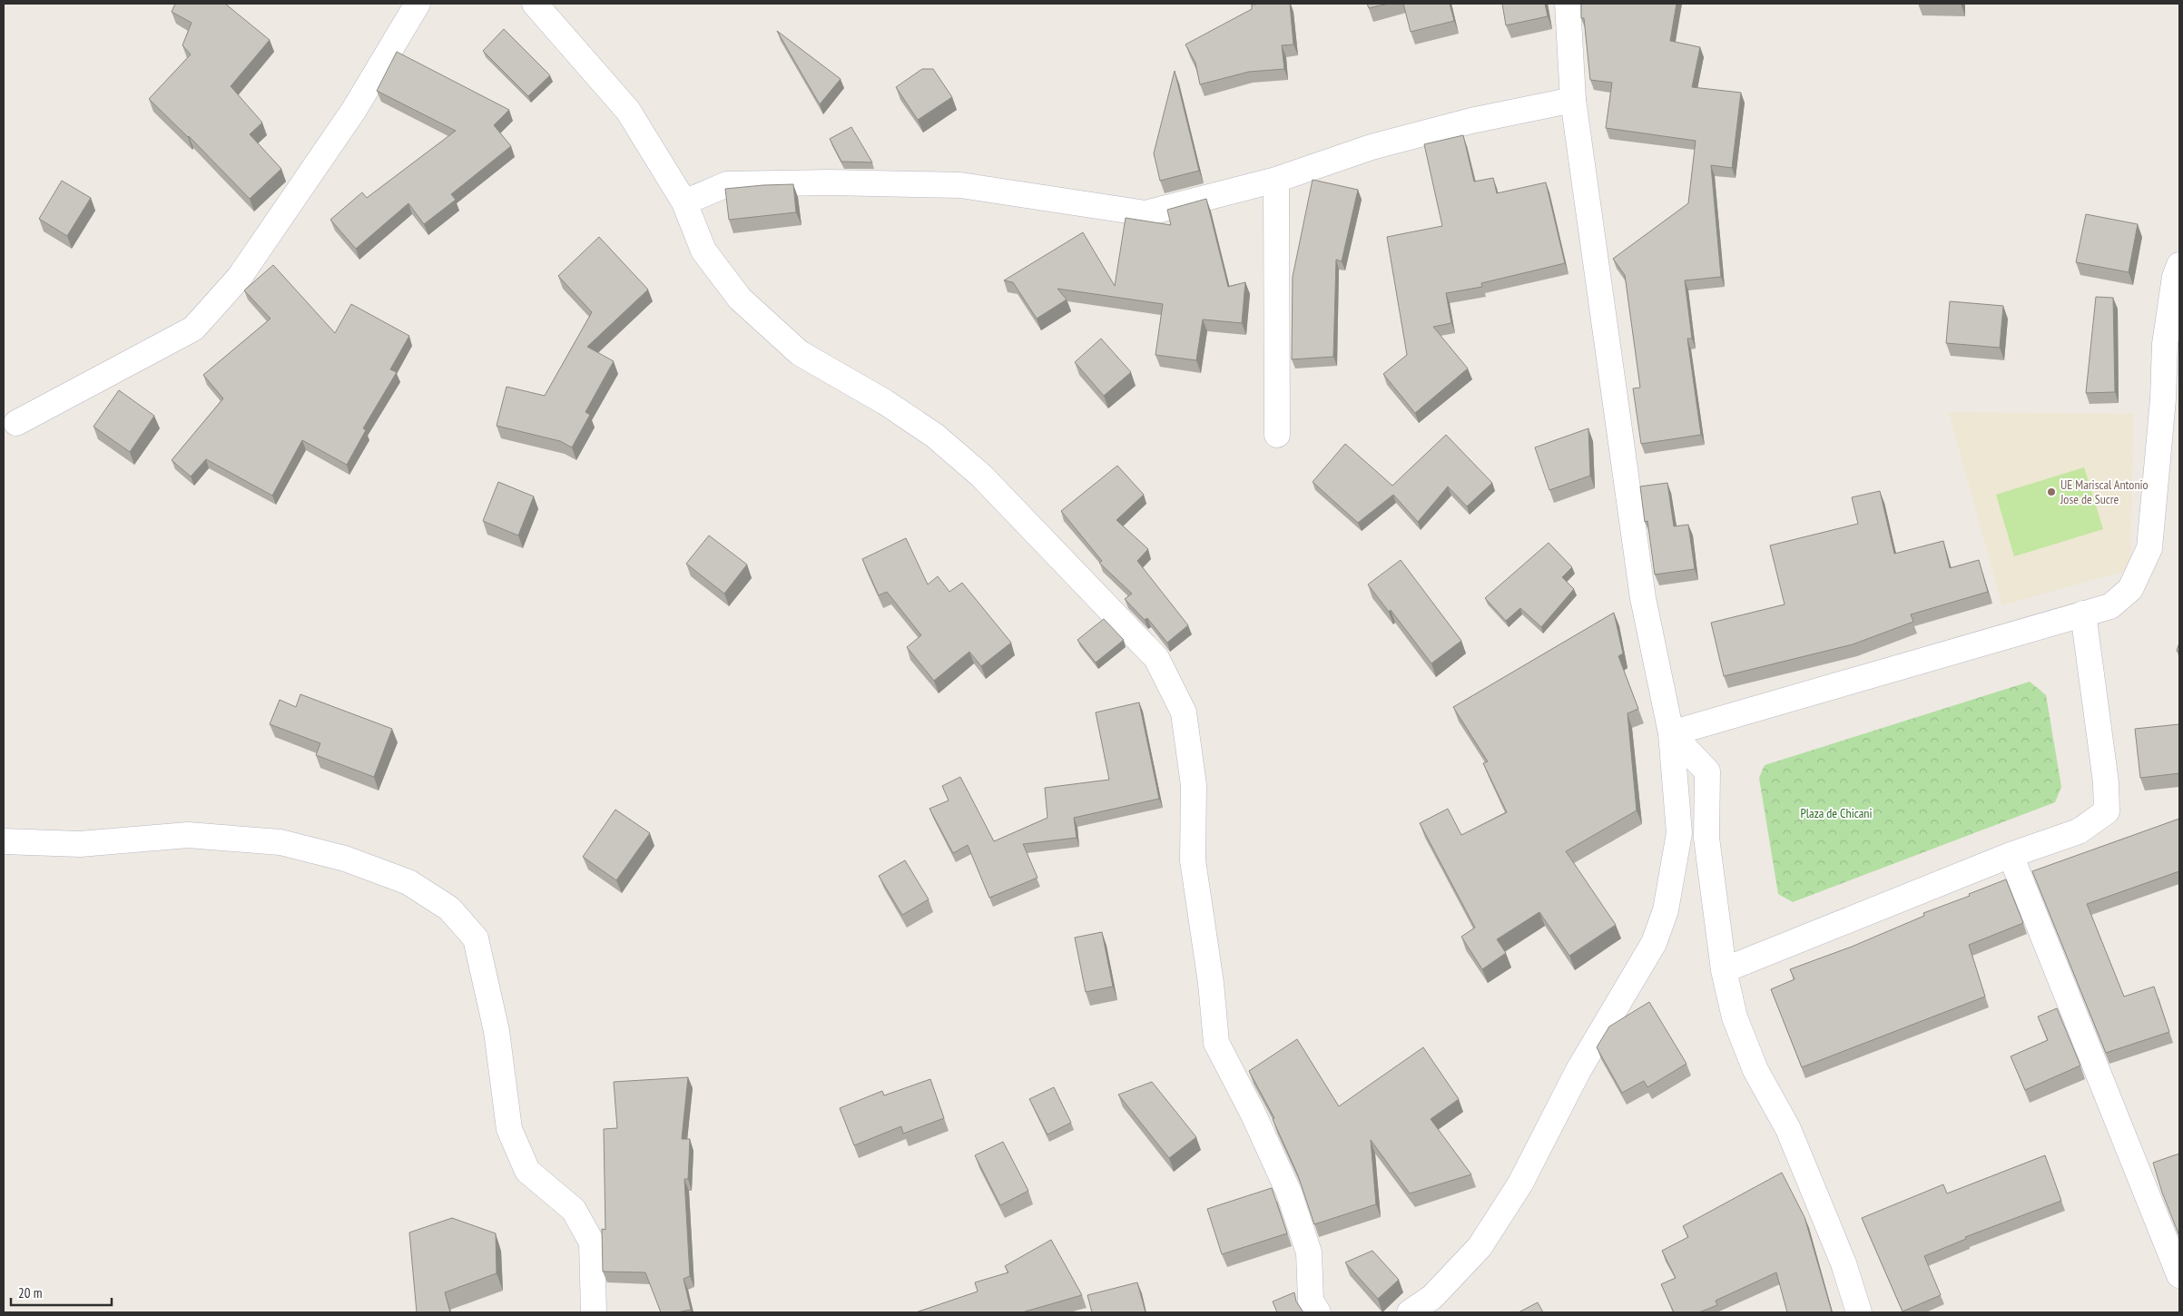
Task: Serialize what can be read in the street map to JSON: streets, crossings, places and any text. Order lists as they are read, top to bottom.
{
  "parks": ["Plaza de Chicani"],
  "places": ["UE Mariscal Antonio Jose de Sucre"],
  "scale_bar": "20 m"
}
